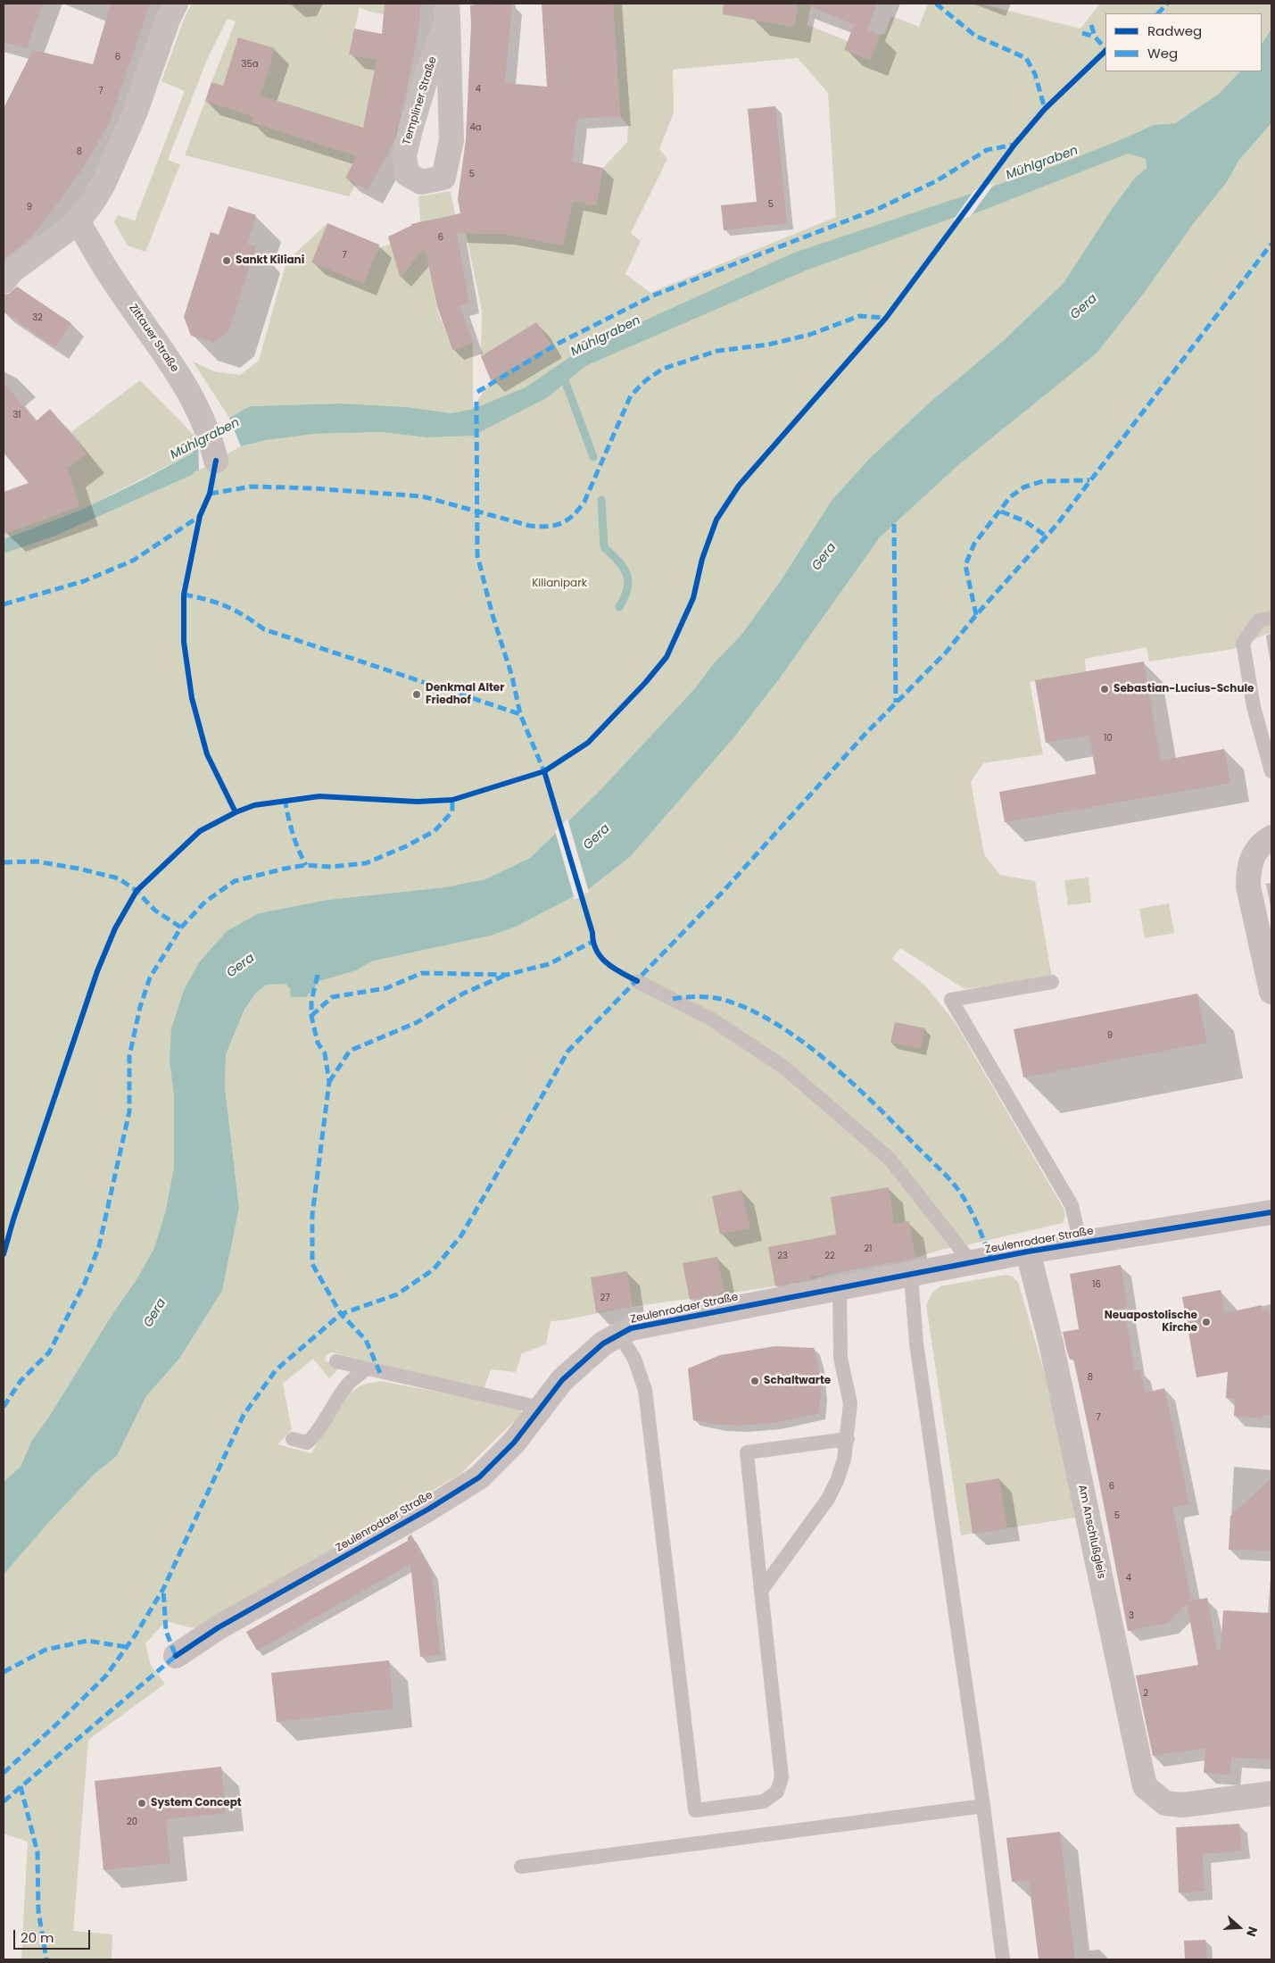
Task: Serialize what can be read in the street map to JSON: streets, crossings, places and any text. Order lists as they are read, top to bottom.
{
  "streets": {
    "street": [
      "Templiner Straße",
      "Zittauer Straße",
      "Zeulenrodaer Straße",
      "Am Anschlußgleis"
    ]
  },
  "crossings": [
    ["Zeulenrodaer Straße", "Am Anschlußgleis"]
  ],
  "water": ["Mühlgraben", "Gera"],
  "parks": ["Kilianipark"],
  "places": [
    "Sankt Kiliani",
    "Sebastian-Lucius-Schule",
    "Denkmal Alter Friedhof",
    "Neuapostolische Kirche",
    "Schaltwarte",
    "System Concept"
  ],
  "house_numbers": [
    "6",
    "35a",
    "4",
    "7",
    "4a",
    "8",
    "5",
    "5",
    "9",
    "6",
    "7",
    "32",
    "31",
    "10",
    "9",
    "21",
    "23",
    "22",
    "16",
    "27",
    "8",
    "7",
    "6",
    "5",
    "4",
    "3",
    "2",
    "20"
  ],
  "legend": ["Radweg", "Weg"],
  "scale_bar": "20 m",
  "north": "right"
}
